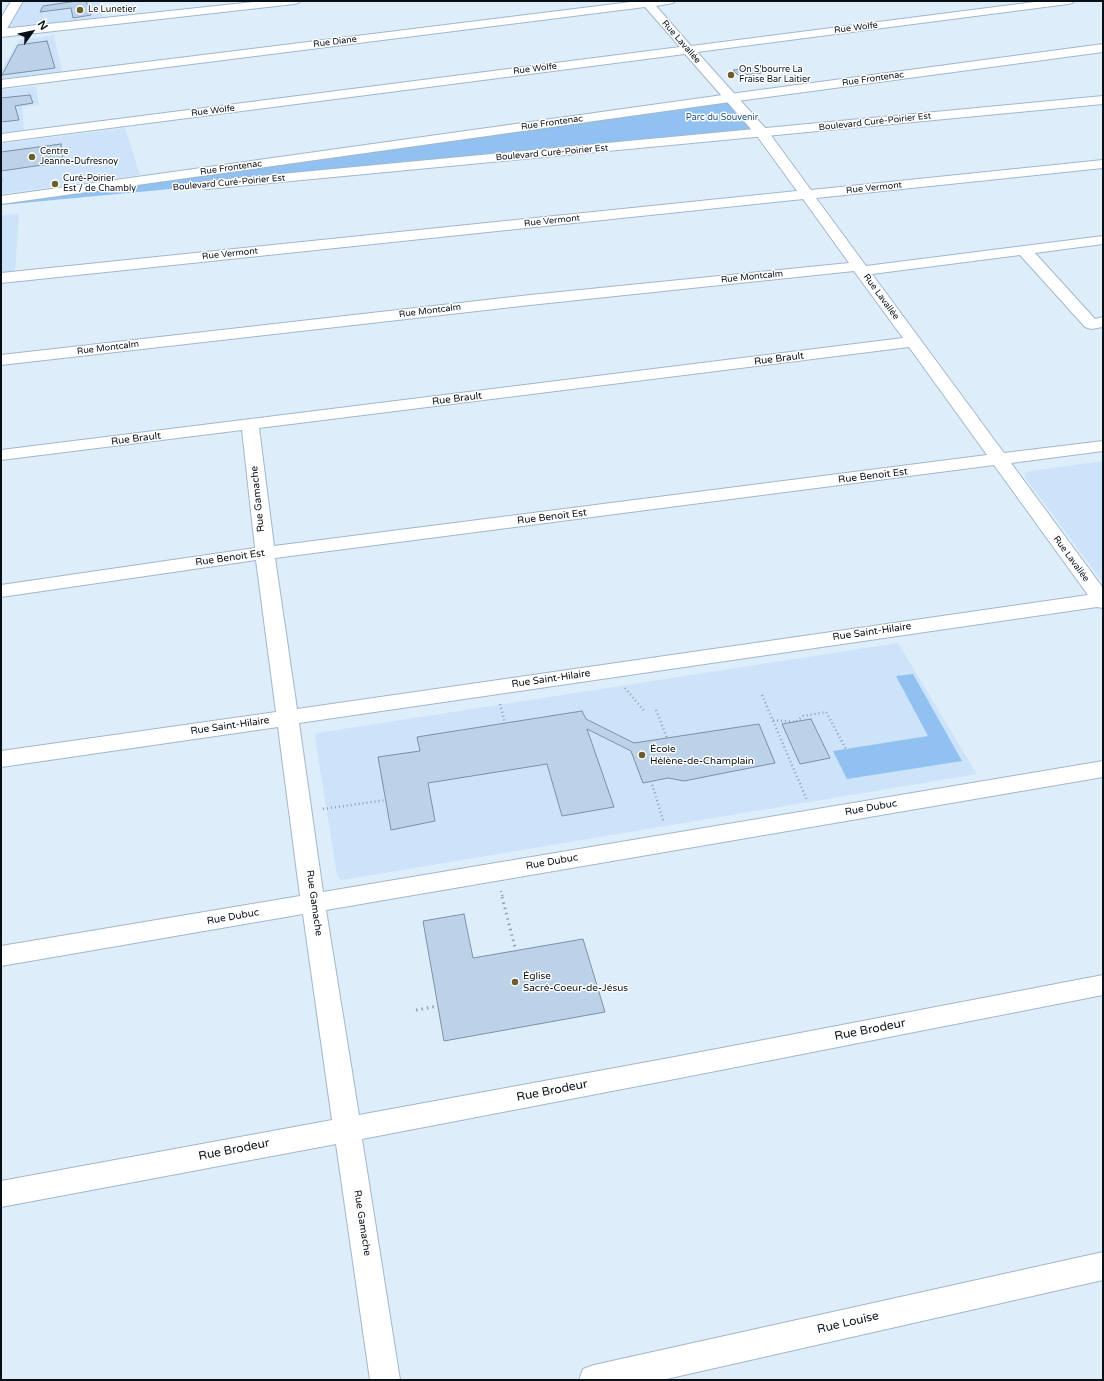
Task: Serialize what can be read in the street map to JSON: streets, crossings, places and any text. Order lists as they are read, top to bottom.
{
  "streets": {
    "main road": ["Rue Frontenac", "Boulevard Curé-Poirier Est"],
    "street": [
      "Rue Wolfe",
      "Rue Diane",
      "Rue Lavallée",
      "Rue Vermont",
      "Rue Montcalm",
      "Rue Brault",
      "Rue Benoit Est",
      "Rue Gamache",
      "Rue Saint-Hilaire",
      "Rue Dubuc",
      "Rue Brodeur",
      "Rue Louise"
    ]
  },
  "crossings": [
    ["Rue Wolfe", "Rue Lavallée"],
    ["Rue Diane", "Rue Lavallée"],
    ["Rue Lavallée", "Rue Frontenac"],
    ["Rue Lavallée", "Boulevard Curé-Poirier Est"],
    ["Rue Lavallée", "Rue Vermont"],
    ["Rue Lavallée", "Rue Montcalm"],
    ["Rue Lavallée", "Rue Brault"],
    ["Rue Lavallée", "Rue Benoit Est"],
    ["Rue Lavallée", "Rue Saint-Hilaire"],
    ["Rue Frontenac", "Boulevard Curé-Poirier Est"],
    ["Rue Brault", "Rue Gamache"],
    ["Rue Benoit Est", "Rue Gamache"],
    ["Rue Gamache", "Rue Saint-Hilaire"],
    ["Rue Gamache", "Rue Dubuc"],
    ["Rue Gamache", "Rue Brodeur"]
  ],
  "parks": ["Parc du Souvenir"],
  "places": [
    "Le Lunetier",
    "On S'bourre La Fraise Bar Laitier",
    "Centre Jeanne-Dufresnoy",
    "Curé-Poirier Est / de Chambly",
    "École Hélène-de-Champlain",
    "Église Sacré-Coeur-de-Jésus"
  ],
  "north": "top right"
}
